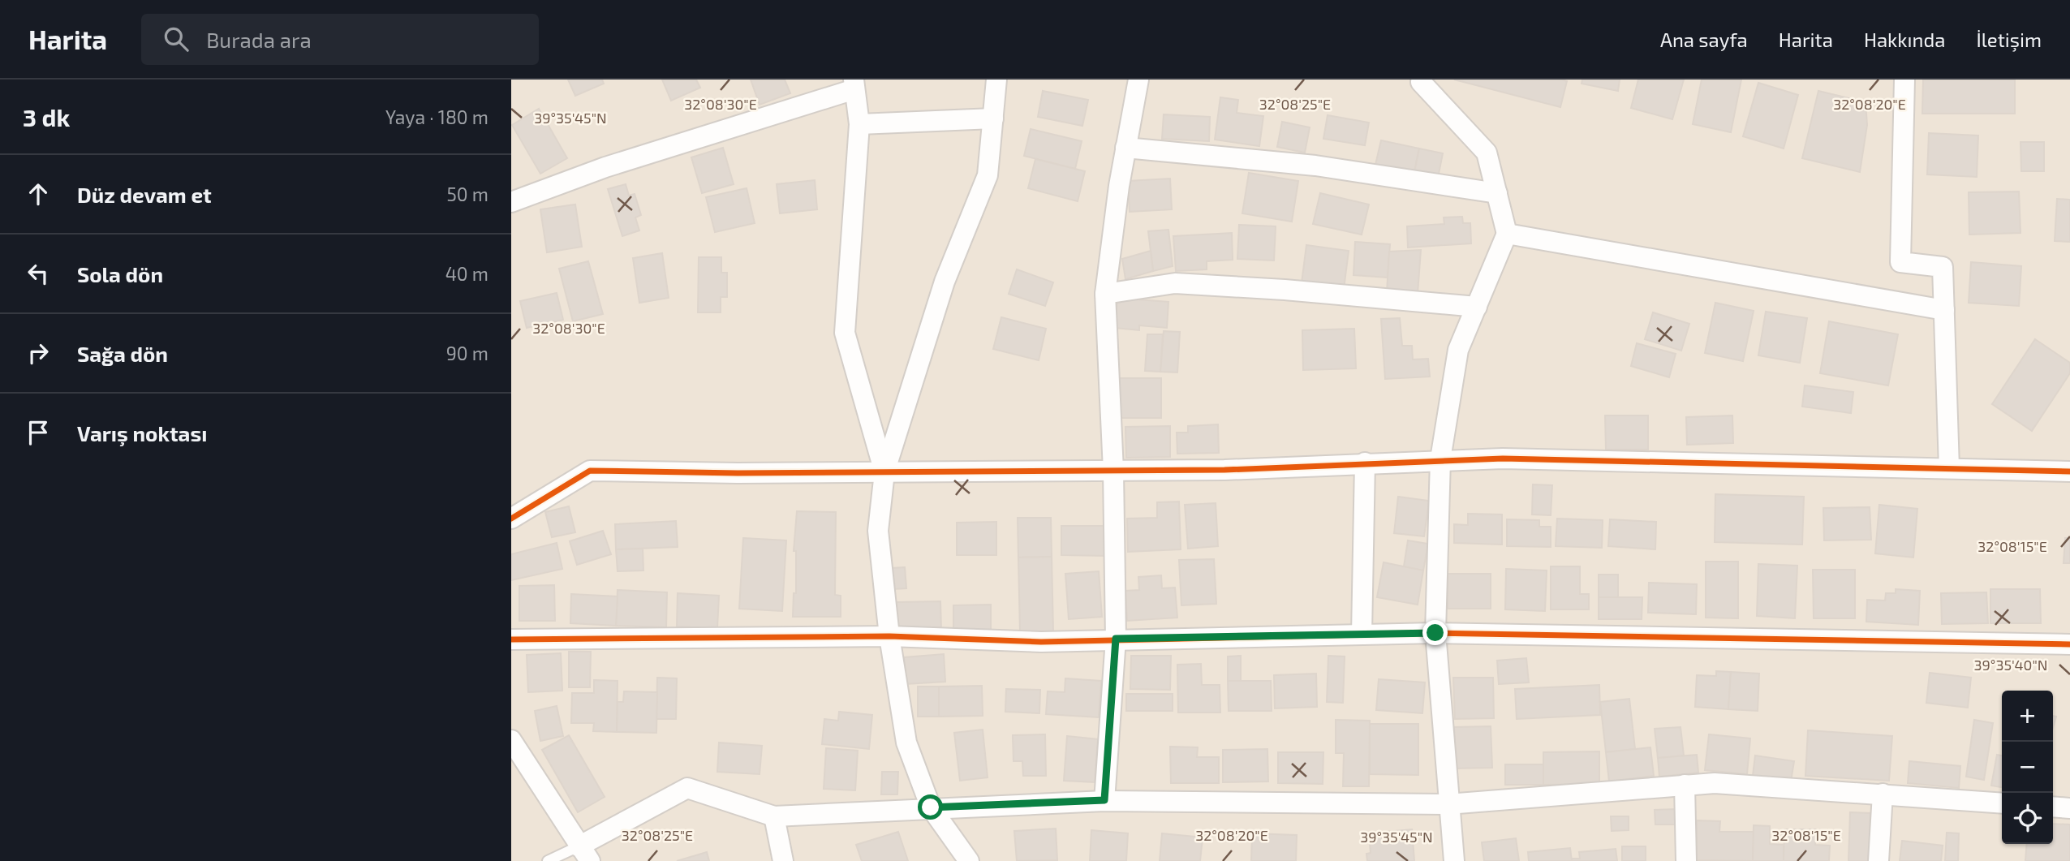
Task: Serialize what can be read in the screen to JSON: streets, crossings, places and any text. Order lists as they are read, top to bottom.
{
  "page": {
    "header": "Harita",
    "search": "Burada ara",
    "nav": [
      "Ana sayfa",
      "Harita",
      "Hakkında",
      "İletişim"
    ],
    "heading": ["3 dk", "Yaya · 180 m"],
    "list": [
      ["Düz devam et", "50 m"],
      ["Sola dön", "40 m"],
      ["Sağa dön", "90 m"],
      "Varış noktası"
    ],
    "map_buttons": ["+", "−"]
  },
  "coordinates": [
    "32°08'30\"E",
    "32°08'25\"E",
    "32°08'20\"E",
    "39°35'45\"N",
    "32°08'15\"E",
    "39°35'40\"N"
  ]
}
